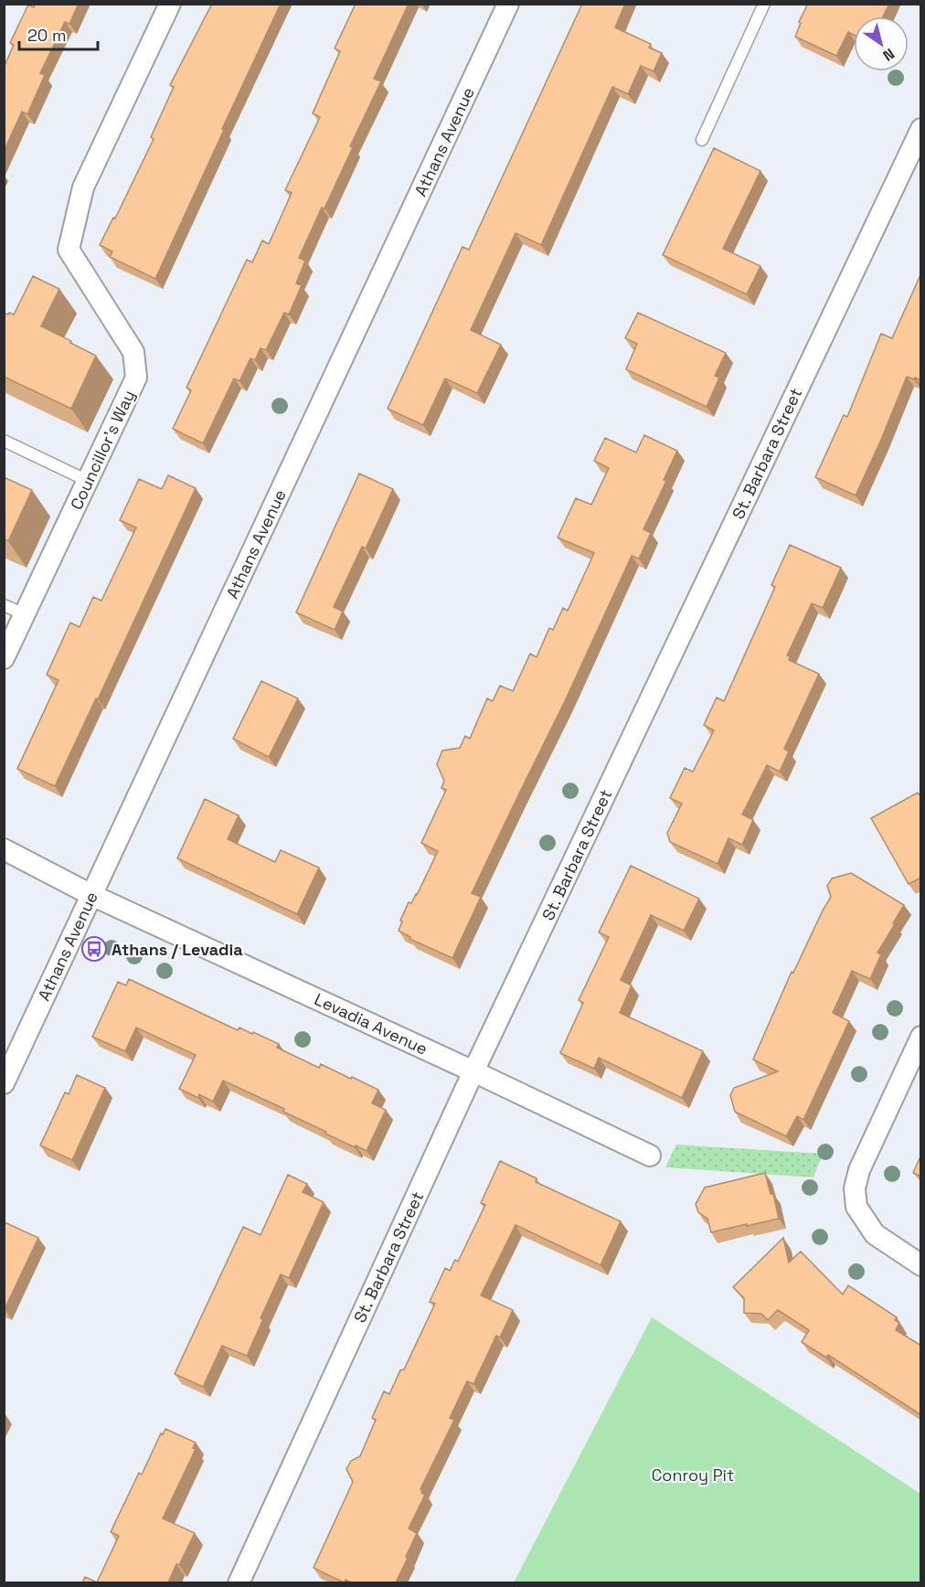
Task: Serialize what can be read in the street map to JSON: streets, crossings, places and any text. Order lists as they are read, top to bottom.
{
  "streets": {
    "street": [
      "Athans Avenue",
      "Councillor's Way",
      "St. Barbara Street",
      "Levadia Avenue"
    ]
  },
  "crossings": [
    ["Athans Avenue", "Levadia Avenue"],
    ["St. Barbara Street", "Levadia Avenue"]
  ],
  "parks": ["Conroy Pit"],
  "places": {
    "bus stop": ["Athans / Levadia"]
  },
  "scale_bar": "20 m",
  "north": "bottom right"
}
